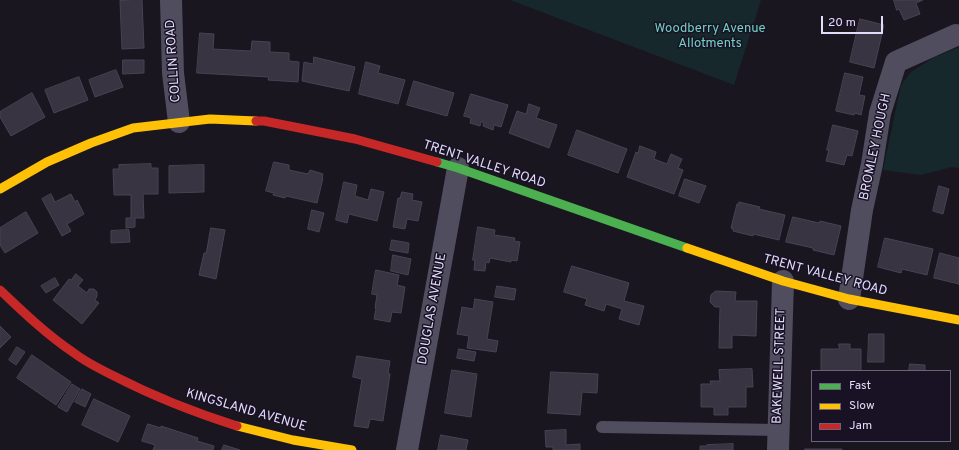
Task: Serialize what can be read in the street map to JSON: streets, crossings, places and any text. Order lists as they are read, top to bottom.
{
  "streets": {
    "street": [
      "COLLIN ROAD",
      "BROMLEY HOUGH",
      "TRENT VALLEY ROAD",
      "DOUGLAS AVENUE",
      "BAKEWELL STREET",
      "KINGSLAND AVENUE"
    ]
  },
  "crossings": [
    ["COLLIN ROAD", "TRENT VALLEY ROAD"],
    ["BROMLEY HOUGH", "TRENT VALLEY ROAD"],
    ["TRENT VALLEY ROAD", "DOUGLAS AVENUE"],
    ["TRENT VALLEY ROAD", "BAKEWELL STREET"]
  ],
  "parks": ["Woodberry Avenue Allotments"],
  "legend": ["Fast", "Slow", "Jam"],
  "scale_bar": "20 m"
}
